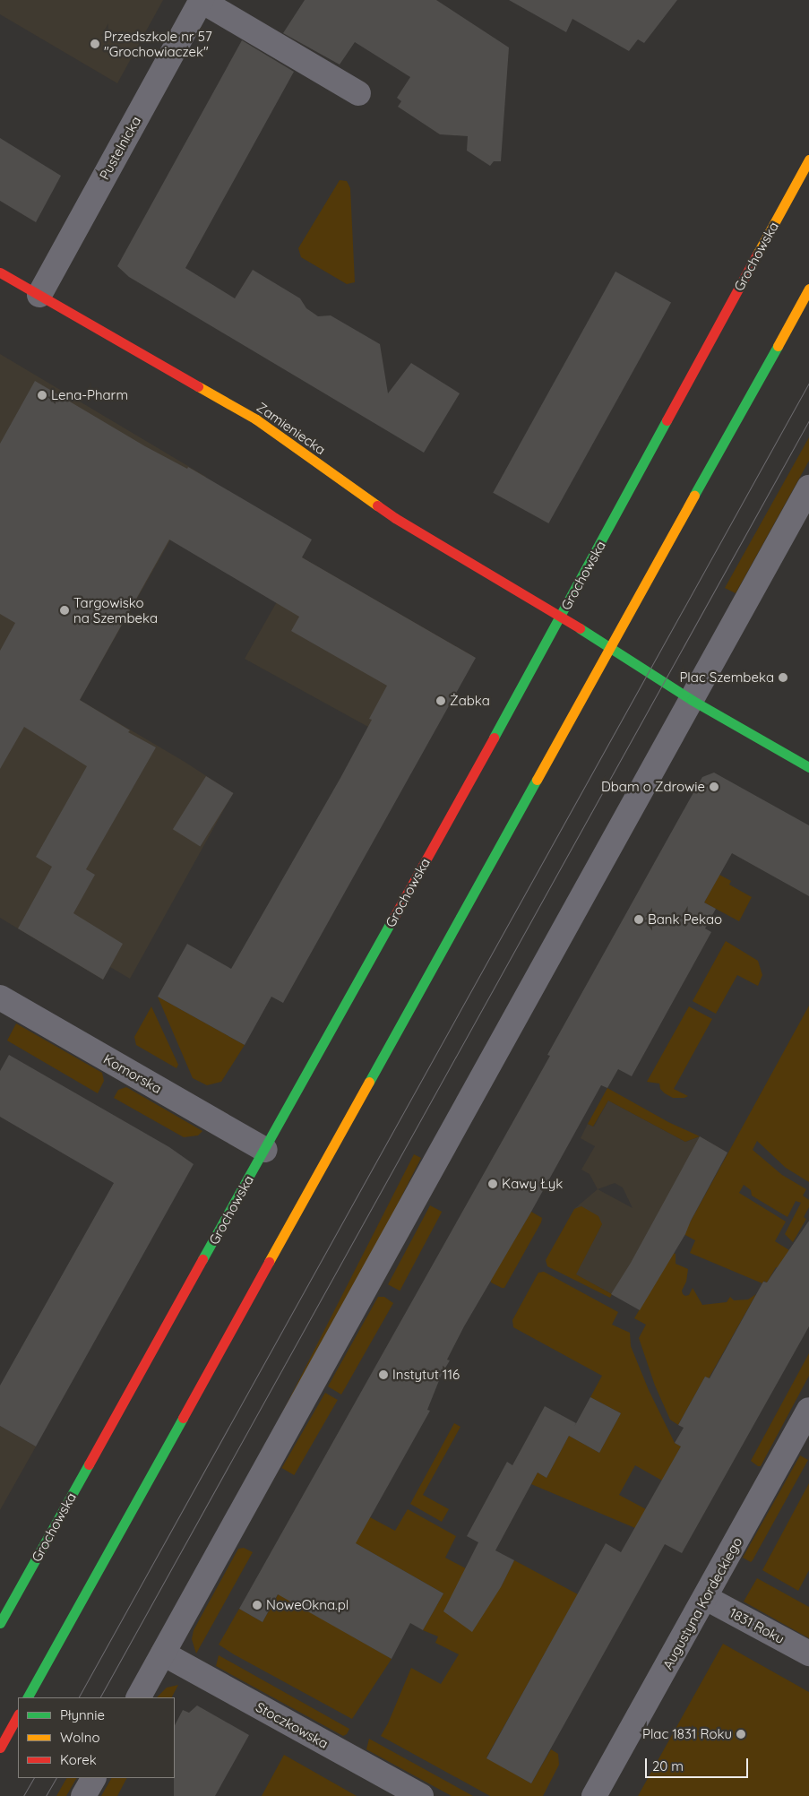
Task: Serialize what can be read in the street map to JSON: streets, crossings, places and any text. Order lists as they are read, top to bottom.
{
  "streets": {
    "main road": ["Grochowska", "Zamieniecka"],
    "street": [
      "Pustelnicka",
      "Komorska",
      "Augustyna Kordeckiego",
      "1831 Roku",
      "Stoczkowska"
    ]
  },
  "crossings": [
    ["Pustelnicka", "Zamieniecka"],
    ["Grochowska", "Zamieniecka"],
    ["Grochowska", "Komorska"],
    ["Augustyna Kordeckiego", "1831 Roku"]
  ],
  "places": [
    "Przedszkole nr 57 \"Grochowiaczek\"",
    "Lena-Pharm",
    "Targowisko na Szembeka",
    "Plac Szembeka",
    "Żabka",
    "Dbam o Zdrowie",
    "Bank Pekao",
    "Kawy Łyk",
    "Instytut 116",
    "NoweOkna.pl",
    "Plac 1831 Roku"
  ],
  "legend": ["Płynnie", "Wolno", "Korek"],
  "scale_bar": "20 m"
}
